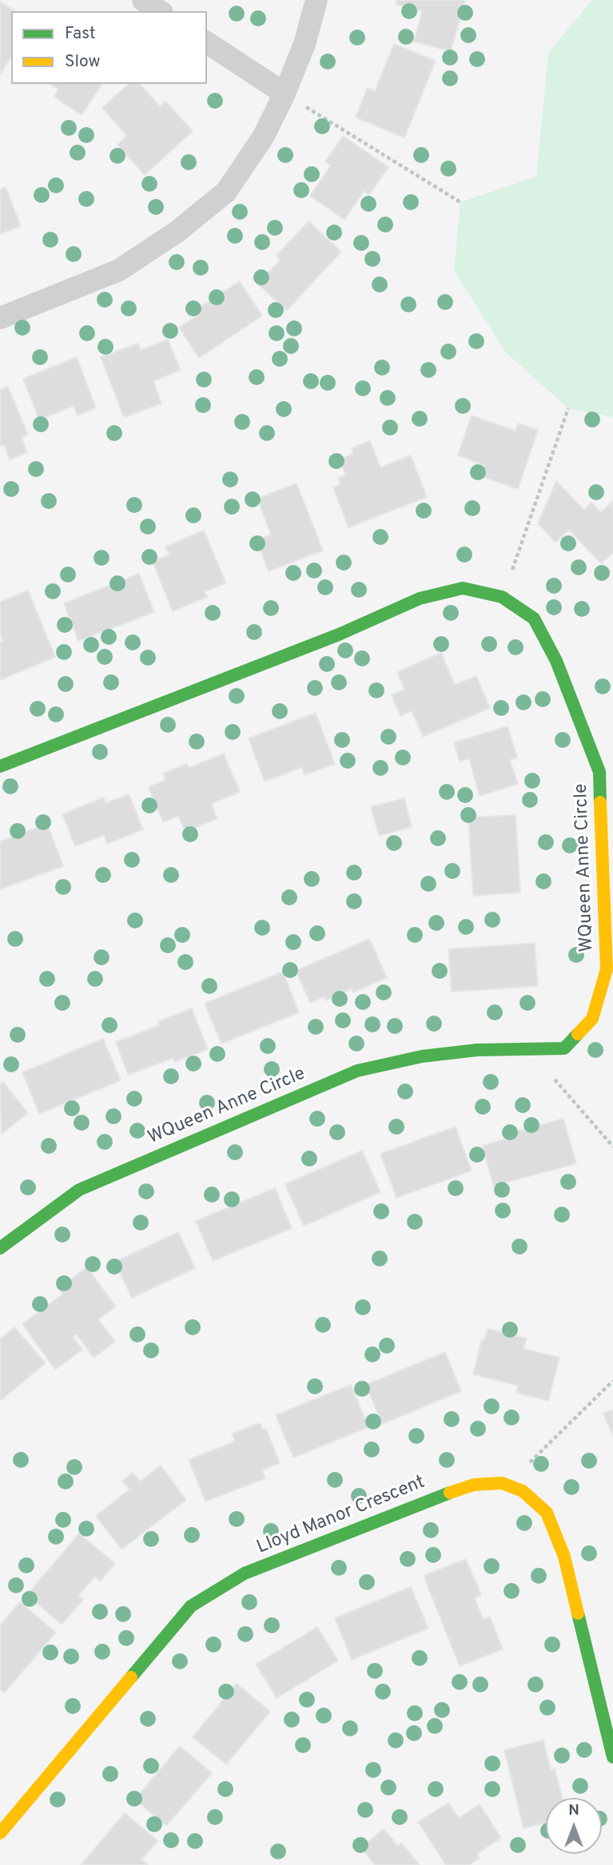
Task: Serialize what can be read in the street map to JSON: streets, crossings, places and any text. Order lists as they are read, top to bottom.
{
  "streets": {
    "street": ["WQueen Anne Circle", "Lloyd Manor Crescent"]
  },
  "legend": ["Fast", "Slow"],
  "north": "top"
}
